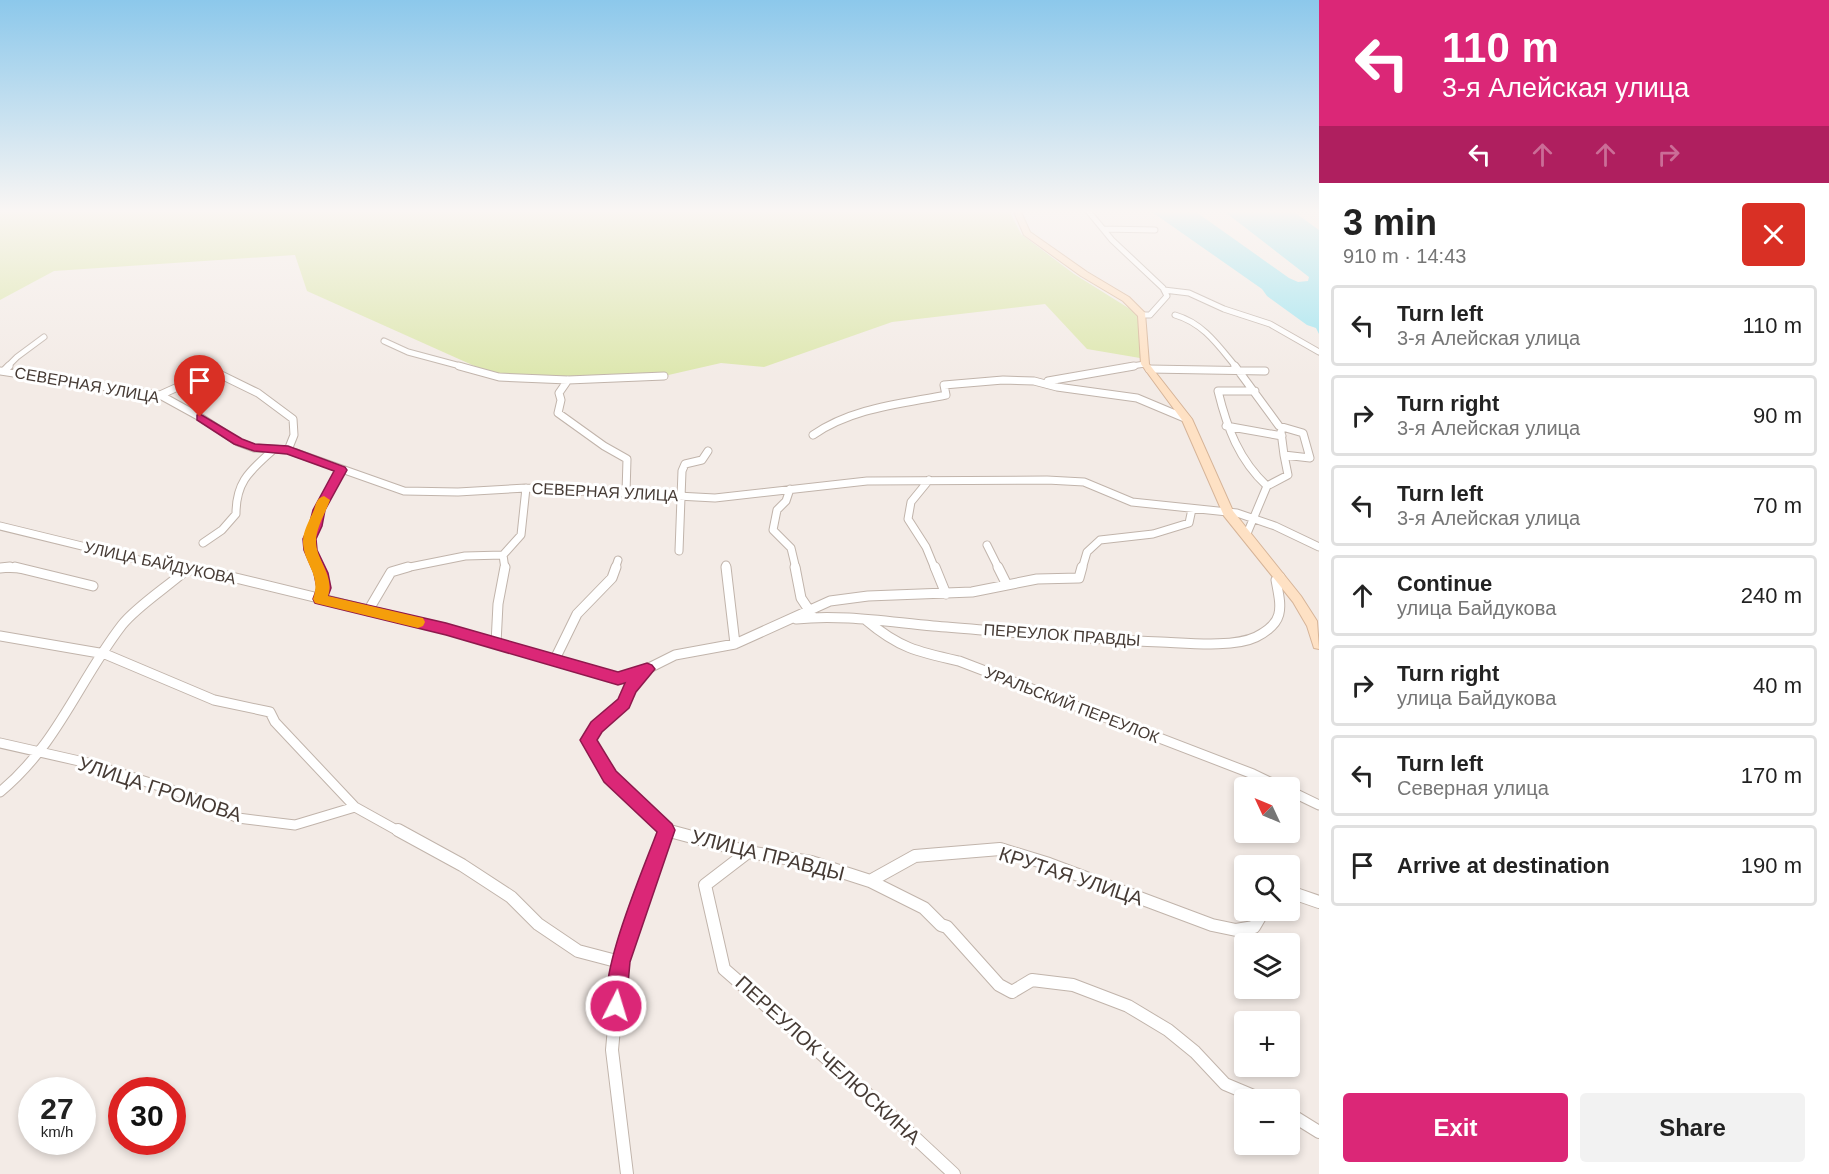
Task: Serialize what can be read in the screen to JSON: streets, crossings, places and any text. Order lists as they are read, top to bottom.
{
  "streets": {
    "street": [
      "СЕВЕРНАЯ УЛИЦА",
      "УЛИЦА БАЙДУКОВА",
      "ПЕРЕУЛОК ПРАВДЫ",
      "УРАЛЬСКИЙ ПЕРЕУЛОК",
      "УЛИЦА ГРОМОВА",
      "УЛИЦА ПРАВДЫ",
      "КРУТАЯ УЛИЦА",
      "ПЕРЕУЛОК ЧЕЛЮСКИНА"
    ]
  },
  "crossings": [
    ["ПЕРЕУЛОК ПРАВДЫ", "УРАЛЬСКИЙ ПЕРЕУЛОК"],
    ["УЛИЦА ПРАВДЫ", "КРУТАЯ УЛИЦА"],
    ["УЛИЦА ПРАВДЫ", "ПЕРЕУЛОК ЧЕЛЮСКИНА"]
  ],
  "north": "top left",
  "page": {
    "turn": ["110 m", "3-я Алейская улица"],
    "heading": ["3 min", "910 m · 14:43"],
    "list": [
      {
        "name": "Turn left",
        "note": "3-я Алейская улица",
        "value": "110 m"
      },
      {
        "name": "Turn right",
        "note": "3-я Алейская улица",
        "value": "90 m"
      },
      {
        "name": "Turn left",
        "note": "3-я Алейская улица",
        "value": "70 m"
      },
      {
        "name": "Continue",
        "note": "улица Байдукова",
        "value": "240 m"
      },
      {
        "name": "Turn right",
        "note": "улица Байдукова",
        "value": "40 m"
      },
      {
        "name": "Turn left",
        "note": "Северная улица",
        "value": "170 m"
      },
      {
        "name": "Arrive at destination",
        "value": "190 m"
      }
    ],
    "map_buttons": ["+", "−"],
    "speed": "27 km/h",
    "limit": "30",
    "buttons": ["Exit", "Share"]
  }
}
